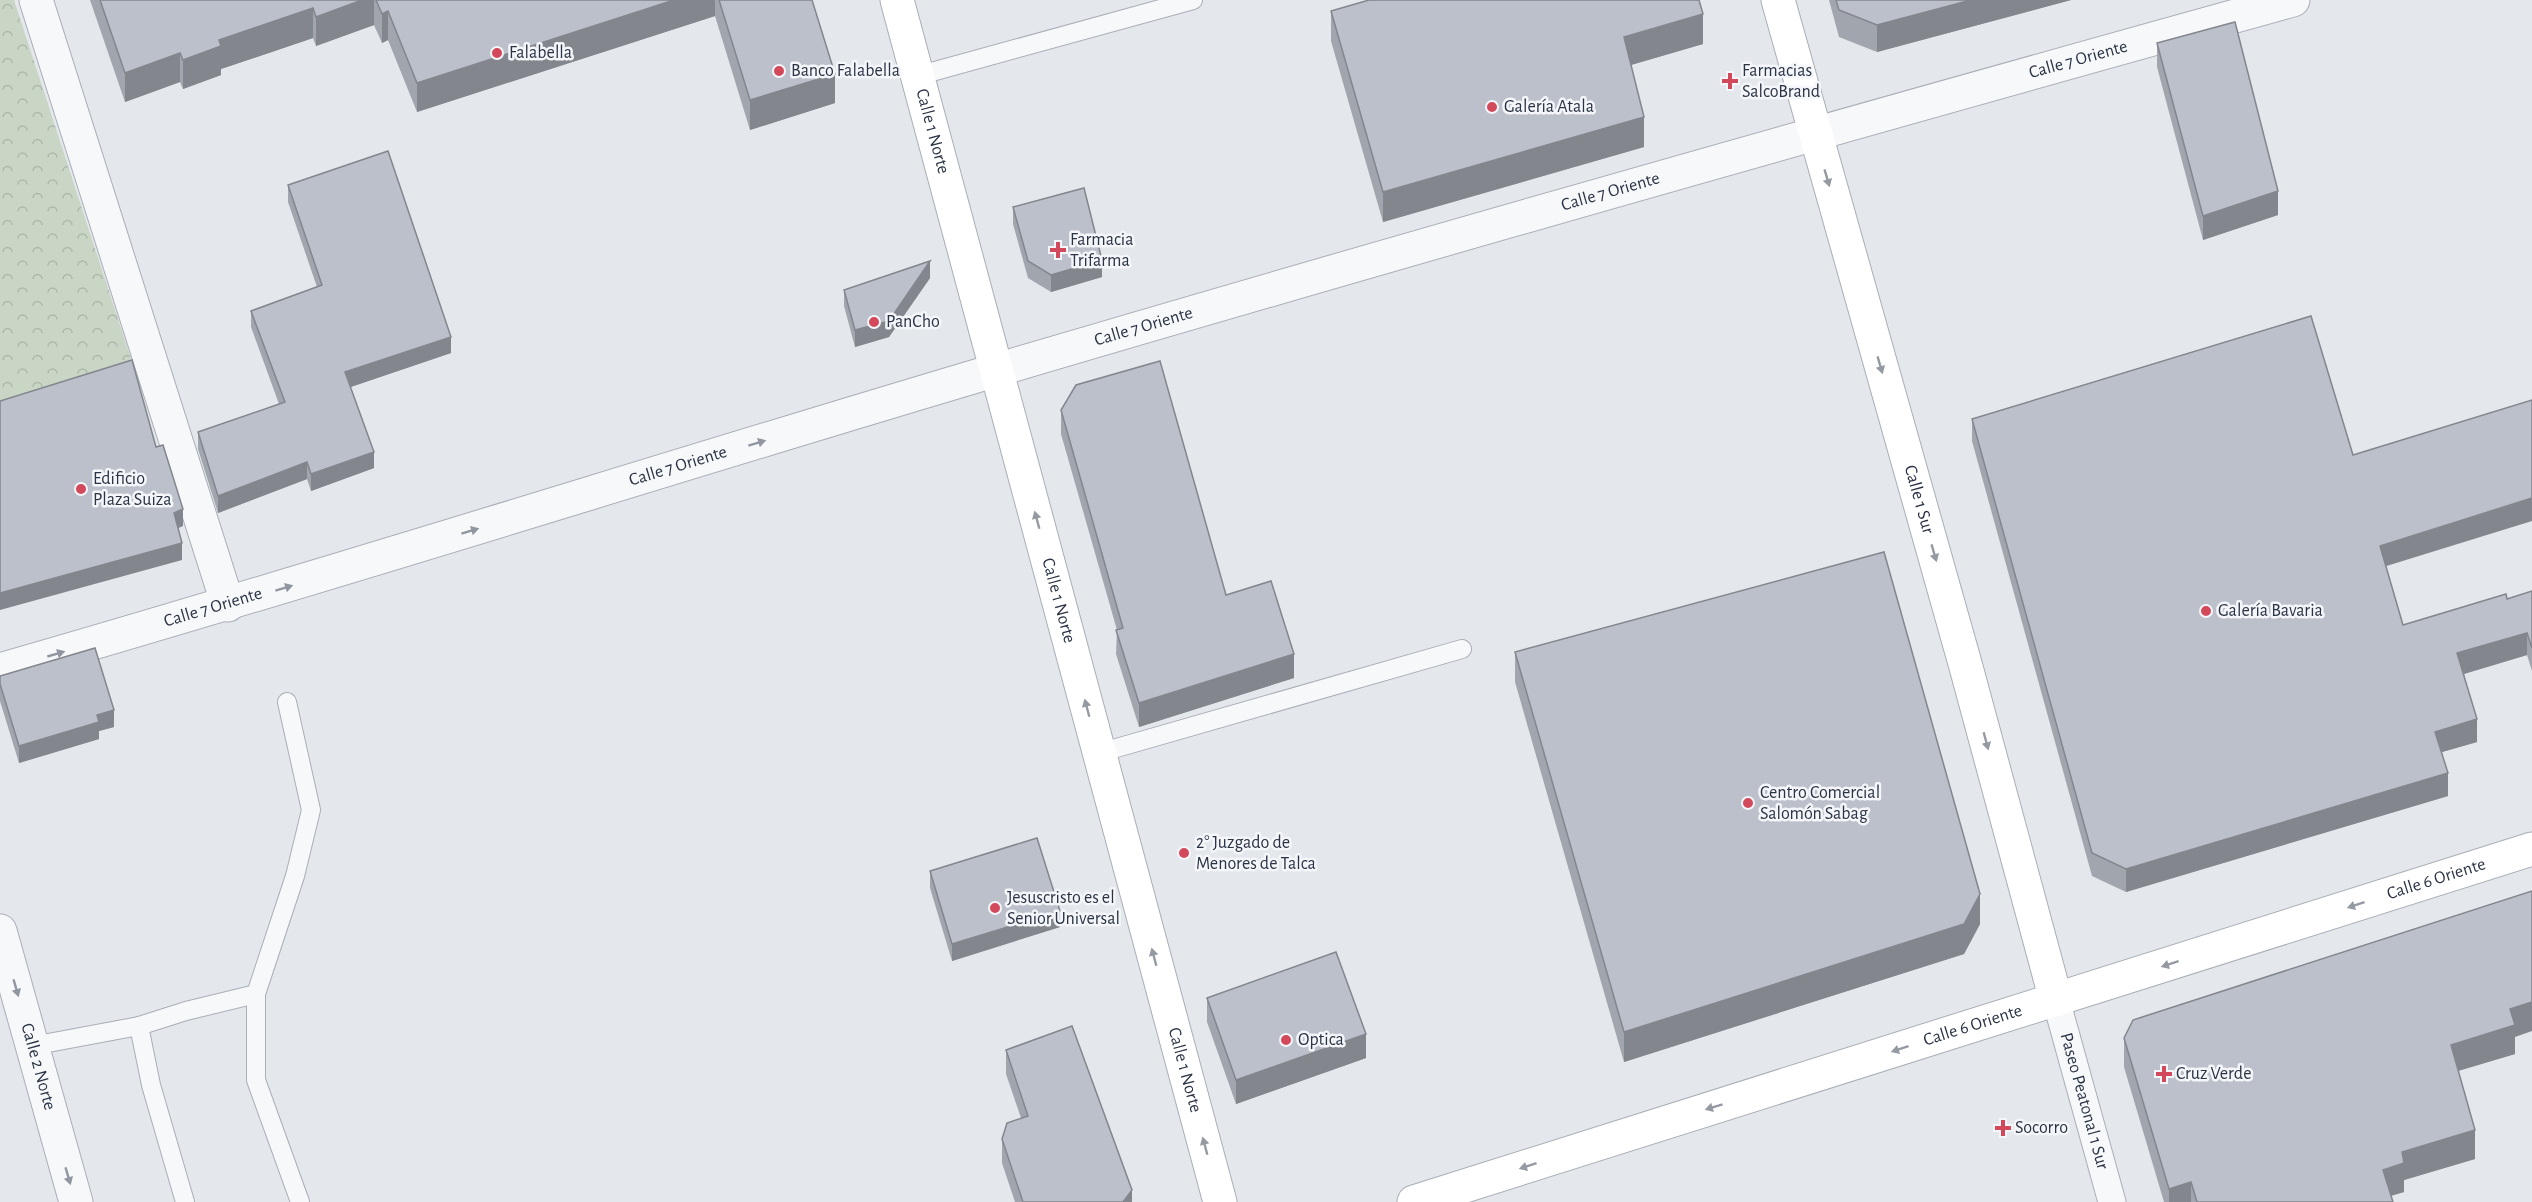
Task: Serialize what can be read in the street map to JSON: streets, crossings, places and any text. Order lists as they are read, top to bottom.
{
  "streets": {
    "main road": ["Calle 1 Norte", "Calle 1 Sur", "Calle 6 Oriente"],
    "street": ["Calle 7 Oriente", "Calle 2 Norte", "Paseo Peatonal 1 Sur"]
  },
  "crossings": [
    ["Calle 7 Oriente", "Calle 1 Norte"],
    ["Calle 7 Oriente", "Calle 1 Sur"],
    ["Calle 1 Sur", "Calle 6 Oriente"],
    ["Calle 1 Sur", "Paseo Peatonal 1 Sur"],
    ["Calle 6 Oriente", "Paseo Peatonal 1 Sur"]
  ],
  "one_way": [
    "Calle 7 Oriente",
    "Calle 1 Norte",
    "Calle 1 Sur",
    "Calle 6 Oriente",
    "Calle 2 Norte"
  ],
  "places": {
    "other": [
      "Falabella",
      "Banco Falabella",
      "Galería Atala",
      "PanCho",
      "Edificio Plaza Suiza",
      "Galería Bavaria",
      "Centro Comercial Salomón Sabag",
      "2° Juzgado de Menores de Talca",
      "Jesuscristo es el Senior Universal",
      "Optica"
    ],
    "health": [
      "Farmacias SalcoBrand",
      "Farmacia Trifarma",
      "Cruz Verde",
      "Socorro"
    ]
  }
}
